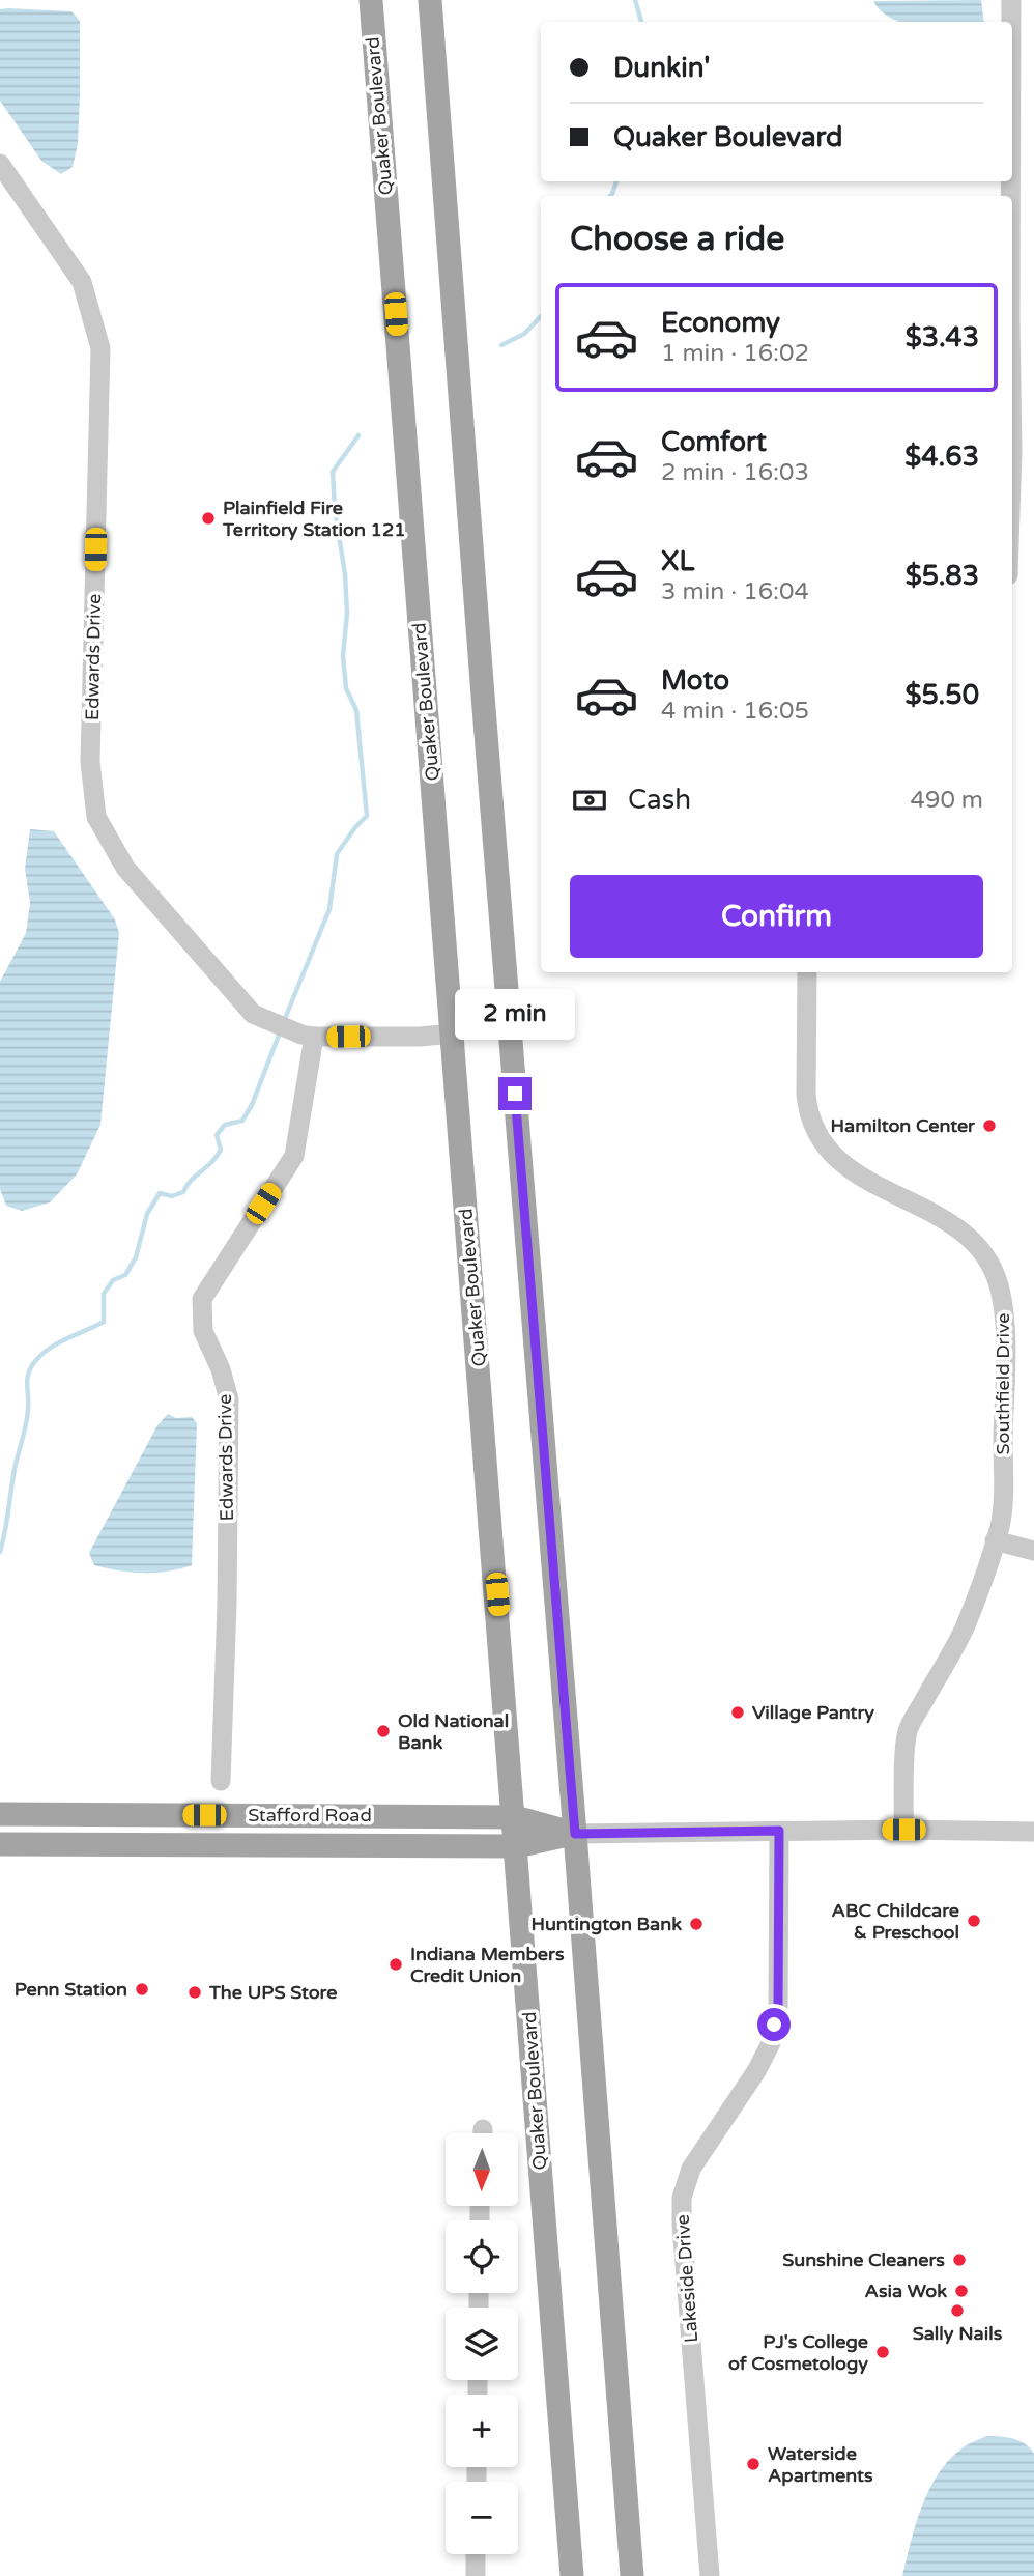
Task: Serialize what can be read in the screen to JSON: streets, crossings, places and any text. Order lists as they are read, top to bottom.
{
  "streets": {
    "main road": ["Quaker Boulevard", "Stafford Road"],
    "street": ["Edwards Drive", "Southfield Drive", "Lakeside Drive"]
  },
  "crossings": [
    ["Quaker Boulevard", "Edwards Drive"],
    ["Quaker Boulevard", "Stafford Road"],
    ["Southfield Drive", "Stafford Road"],
    ["Stafford Road", "Lakeside Drive"]
  ],
  "places": [
    "Plainfield Fire Territory Station 121",
    "Hamilton Center",
    "Village Pantry",
    "Old National Bank",
    "ABC Childcare & Preschool",
    "Huntington Bank",
    "Indiana Members Credit Union",
    "Penn Station",
    "The UPS Store",
    "Sunshine Cleaners",
    "Asia Wok",
    "Sally Nails",
    "PJ's College of Cosmetology",
    "Waterside Apartments"
  ],
  "north": "bottom",
  "page": {
    "banner": ["Dunkin'", "Quaker Boulevard"],
    "heading": "Choose a ride",
    "list": [
      {
        "name": "Economy",
        "note": "1 min · 16:02",
        "value": "$3.43"
      },
      {
        "name": "Comfort",
        "note": "2 min · 16:03",
        "value": "$4.63"
      },
      {
        "name": "XL",
        "note": "3 min · 16:04",
        "value": "$5.83"
      },
      {
        "name": "Moto",
        "note": "4 min · 16:05",
        "value": "$5.50"
      }
    ],
    "pay": ["Cash", "490 m"],
    "buttons": "Confirm",
    "bubble": "2 min",
    "map_buttons": ["+", "−"]
  }
}
